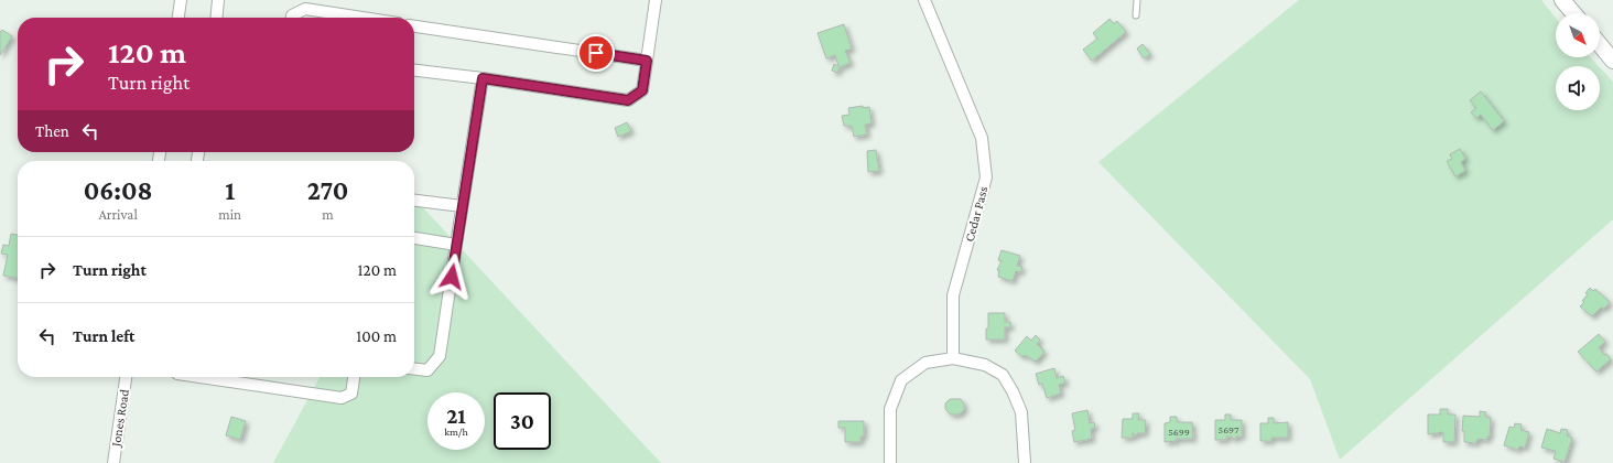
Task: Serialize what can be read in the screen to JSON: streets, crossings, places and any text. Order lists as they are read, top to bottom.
{
  "streets": {
    "street": ["Cedar Pass", "Jones Road"]
  },
  "house_numbers": ["5697", "5699"],
  "north": "bottom right",
  "page": {
    "turn": ["120 m", "Turn right"],
    "then": "Then",
    "eta": [
      "06:08",
      "Arrival",
      "1",
      "min",
      "270",
      "m"
    ],
    "list": [
      {
        "name": "Turn right",
        "value": "120 m"
      },
      {
        "name": "Turn left",
        "value": "100 m"
      }
    ],
    "speed": "21 km/h",
    "limit": "30"
  }
}
